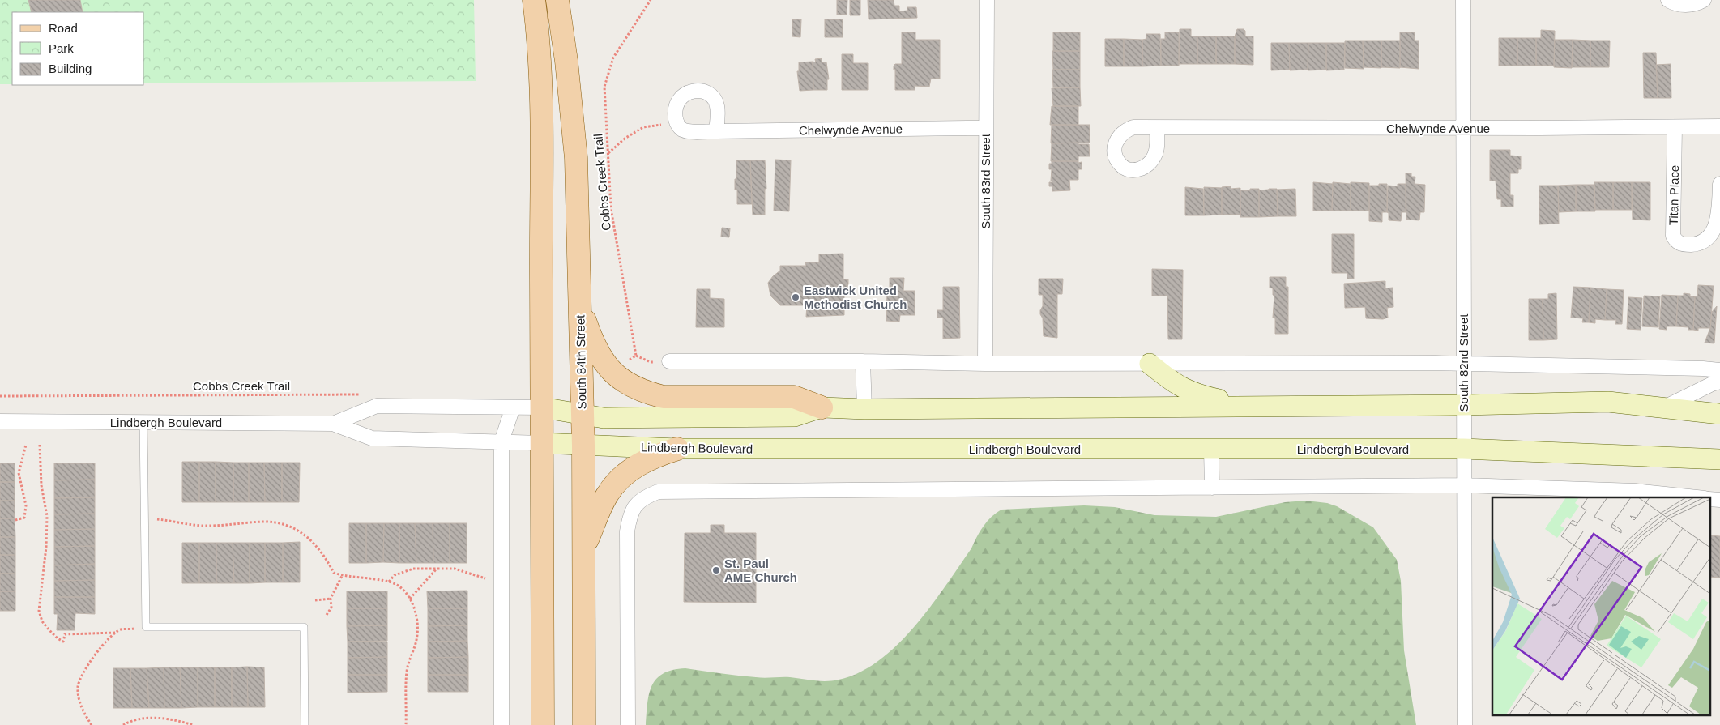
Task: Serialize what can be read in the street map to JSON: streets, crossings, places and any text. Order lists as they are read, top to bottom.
{
  "streets": {
    "main road": ["South 84th Street", "Lindbergh Boulevard"],
    "street": [
      "Chelwynde Avenue",
      "South 83rd Street",
      "Titan Place",
      "South 82nd Street"
    ],
    "path": ["Cobbs Creek Trail"]
  },
  "crossings": [
    ["Chelwynde Avenue", "South 83rd Street"],
    ["Chelwynde Avenue", "Titan Place"],
    ["Chelwynde Avenue", "South 82nd Street"],
    ["South 84th Street", "Lindbergh Boulevard"],
    ["South 82nd Street", "Lindbergh Boulevard"]
  ],
  "places": ["Eastwick United Methodist Church", "St. Paul AME Church"],
  "legend": ["Road", "Park", "Building"]
}
